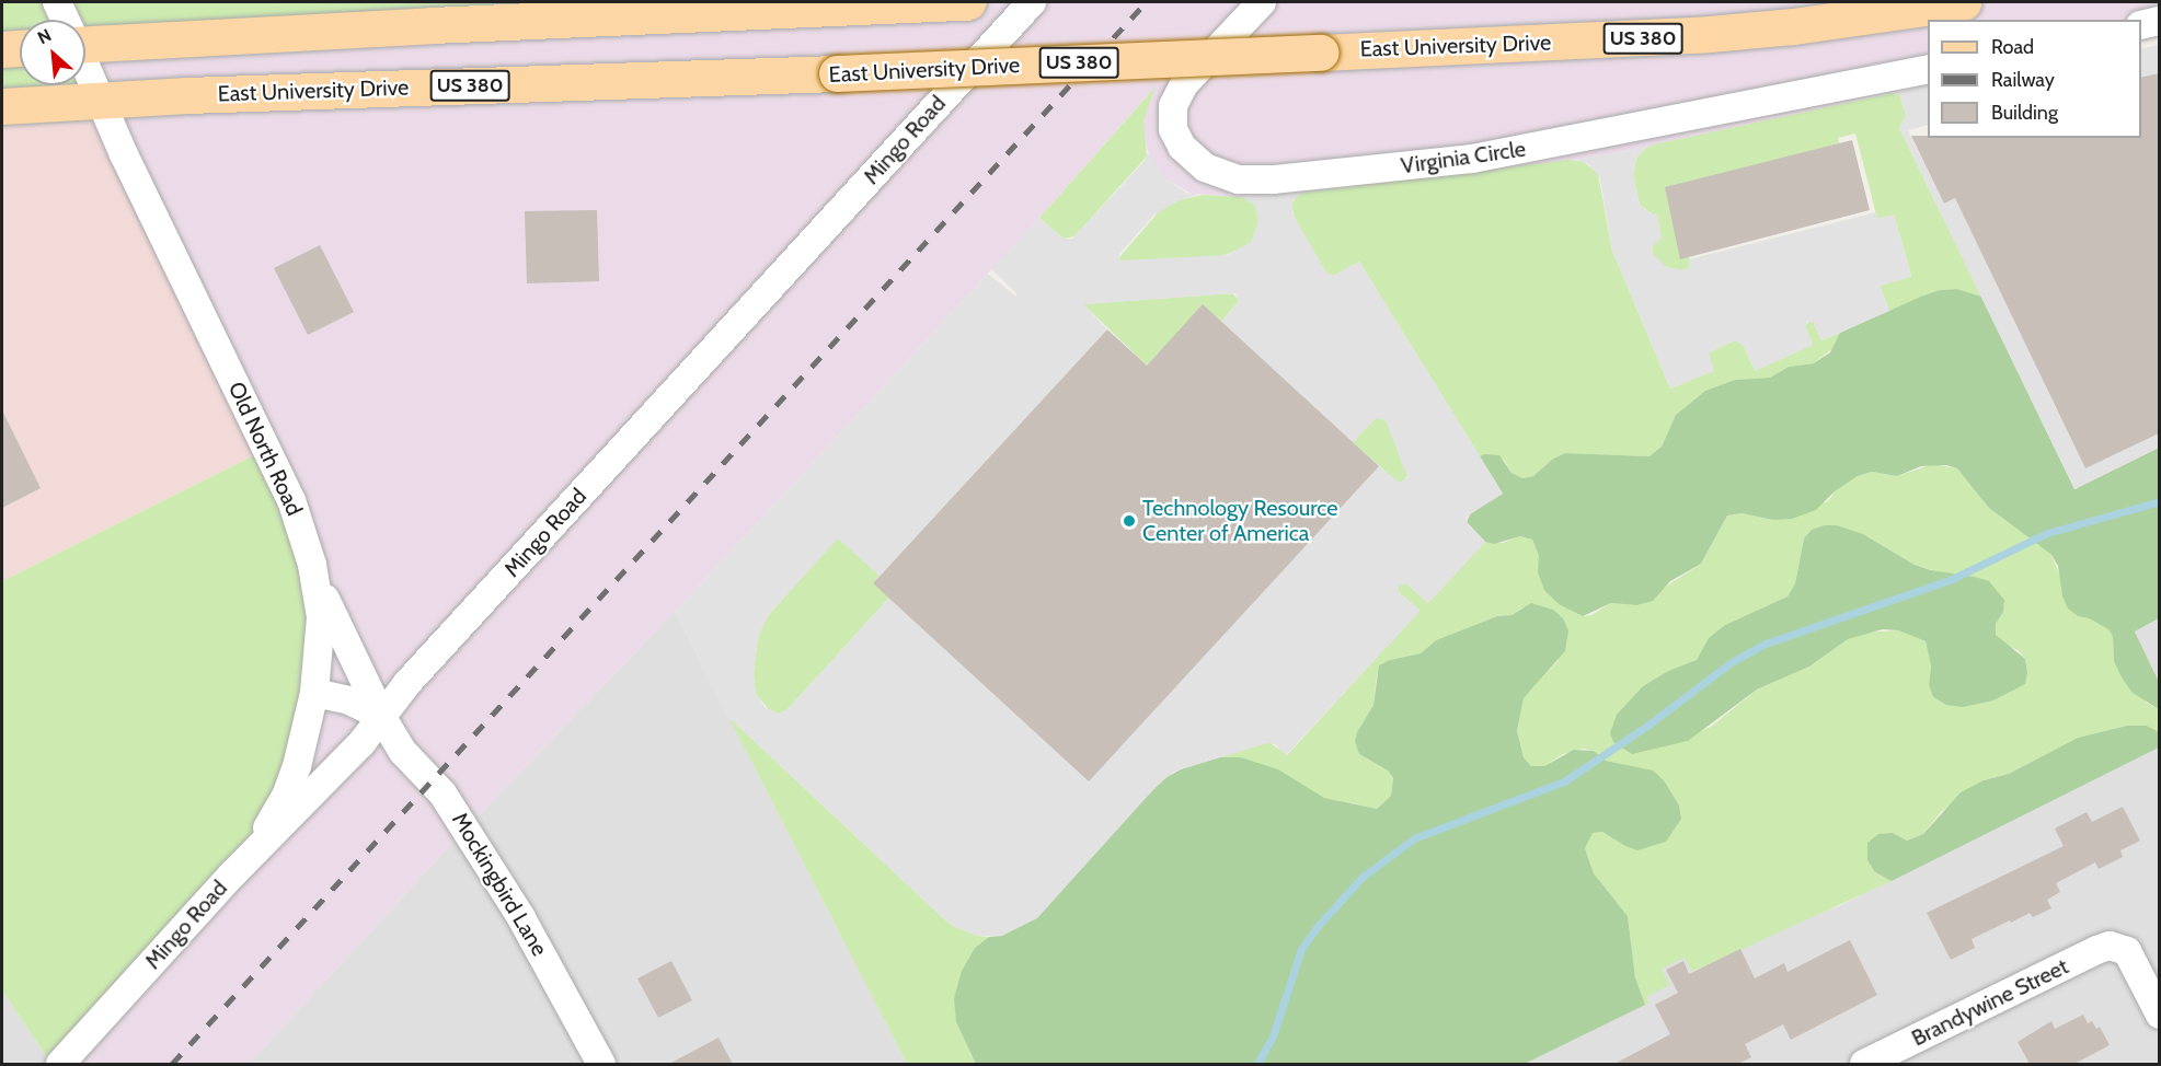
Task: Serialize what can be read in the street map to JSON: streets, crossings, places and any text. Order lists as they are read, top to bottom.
{
  "streets": {
    "main road": ["US 380", "East University Drive"],
    "street": [
      "Mingo Road",
      "Virginia Circle",
      "Old North Road",
      "Mockingbird Lane",
      "Brandywine Street"
    ]
  },
  "crossings": [
    ["East University Drive", "Old North Road"],
    ["Mingo Road", "Old North Road"],
    ["Mingo Road", "Mockingbird Lane"],
    ["Old North Road", "Mockingbird Lane"]
  ],
  "places": ["Technology Resource Center of America"],
  "legend": ["Road", "Railway", "Building"],
  "north": "top left"
}
